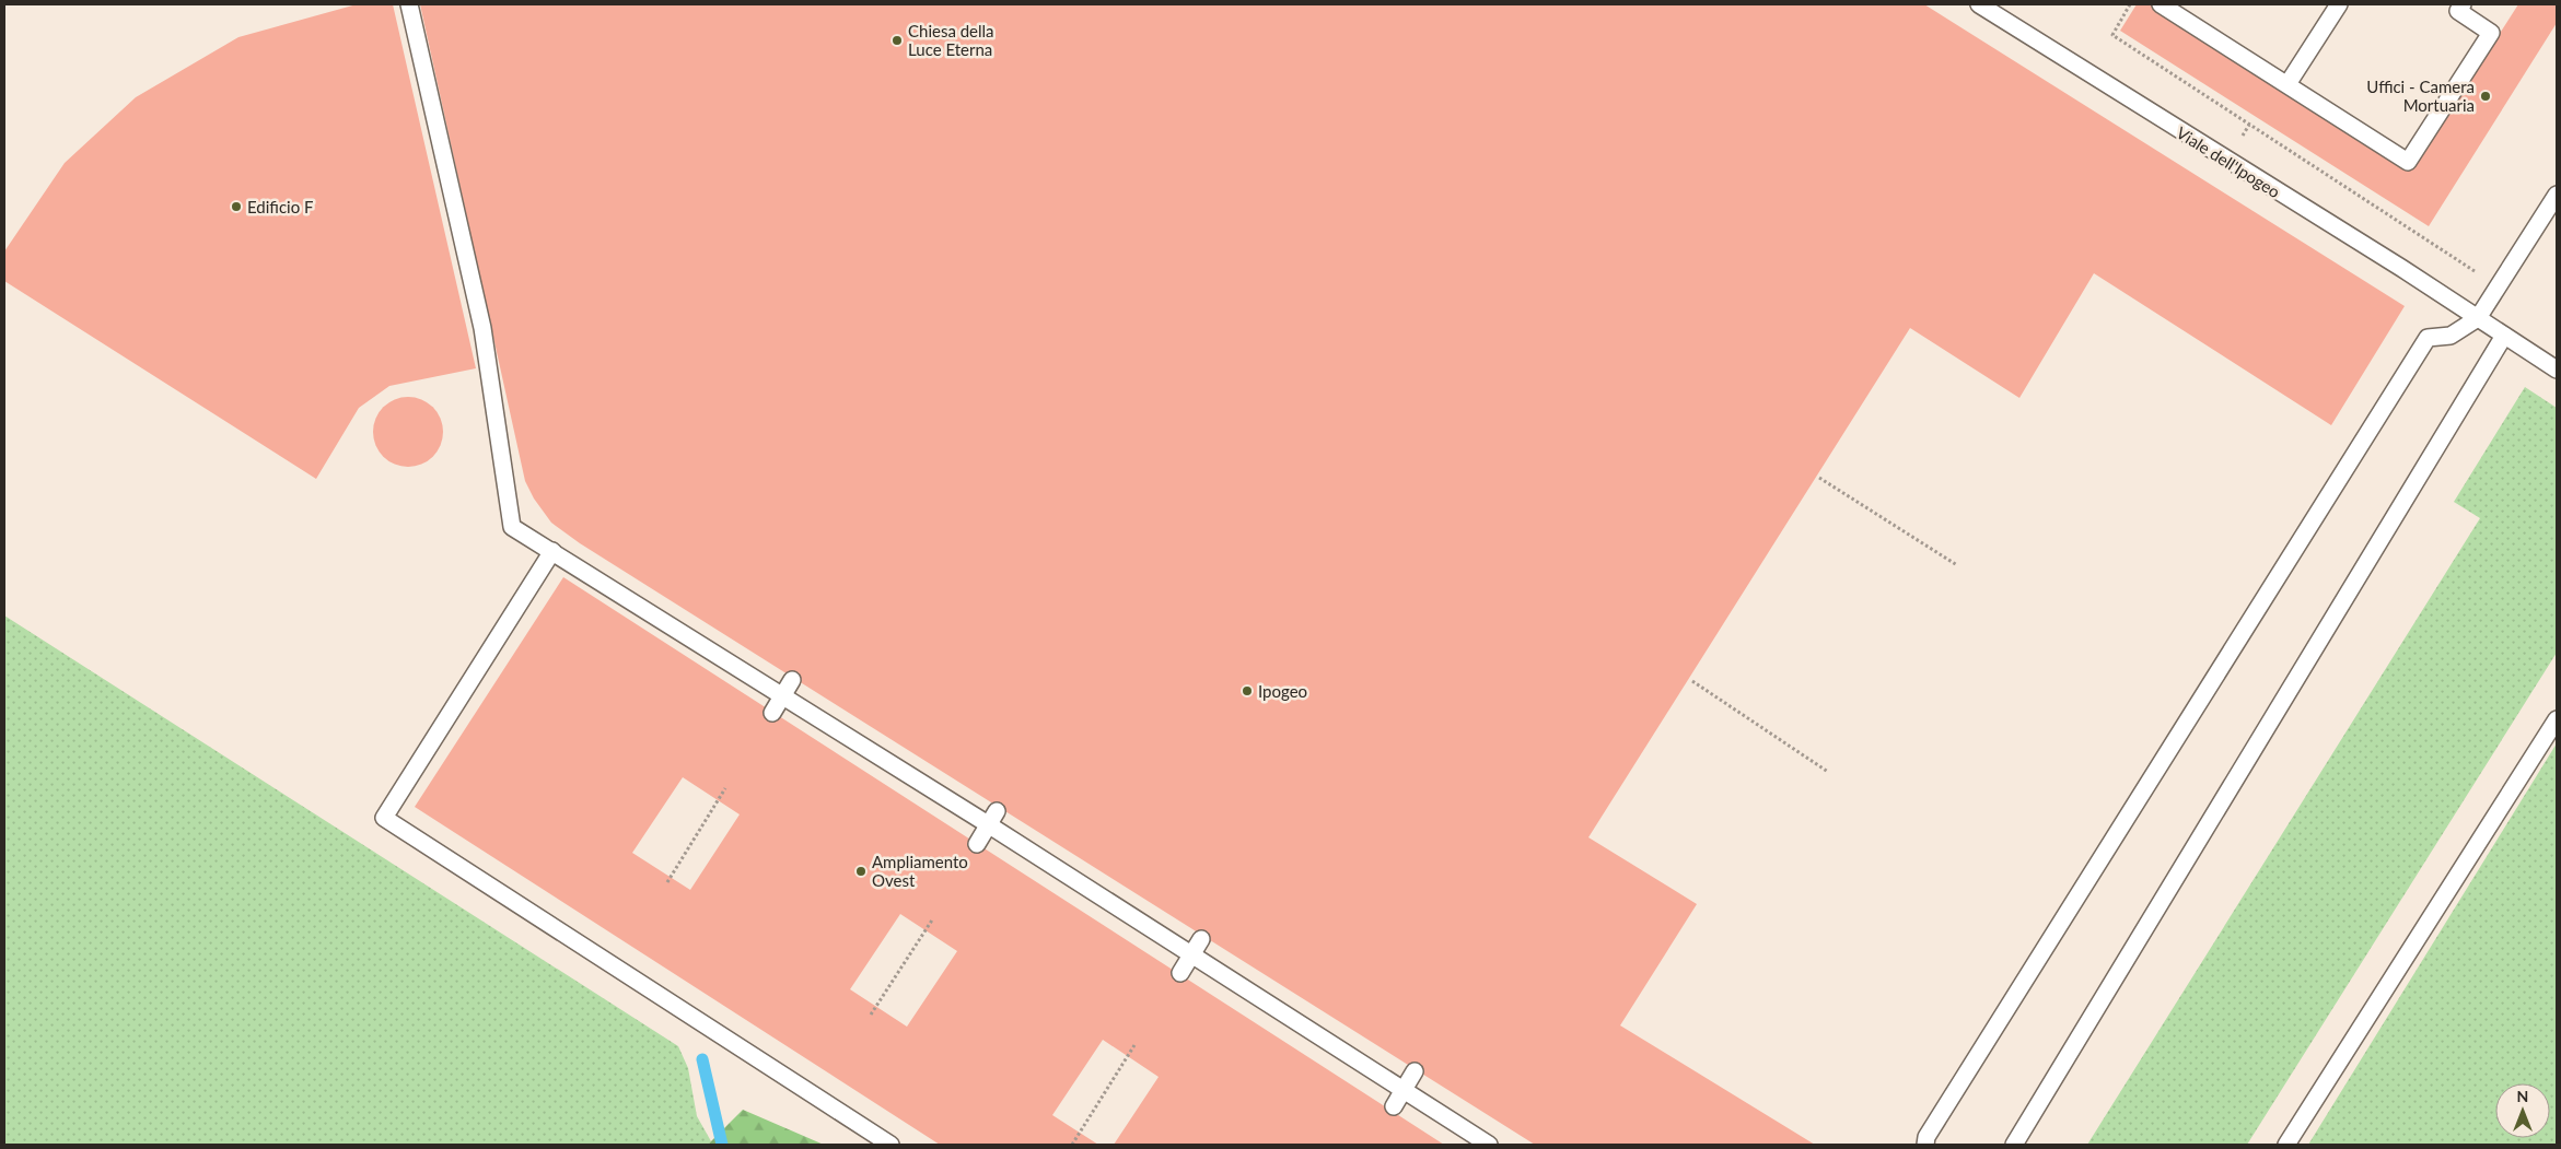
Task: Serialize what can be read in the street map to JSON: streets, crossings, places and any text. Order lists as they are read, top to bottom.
{
  "streets": {
    "lane": ["Viale dell'Ipogeo"]
  },
  "places": [
    "Chiesa della Luce Eterna",
    "Uffici - Camera Mortuaria",
    "Edificio F",
    "Ipogeo",
    "Ampliamento Ovest"
  ],
  "north": "top"
}
